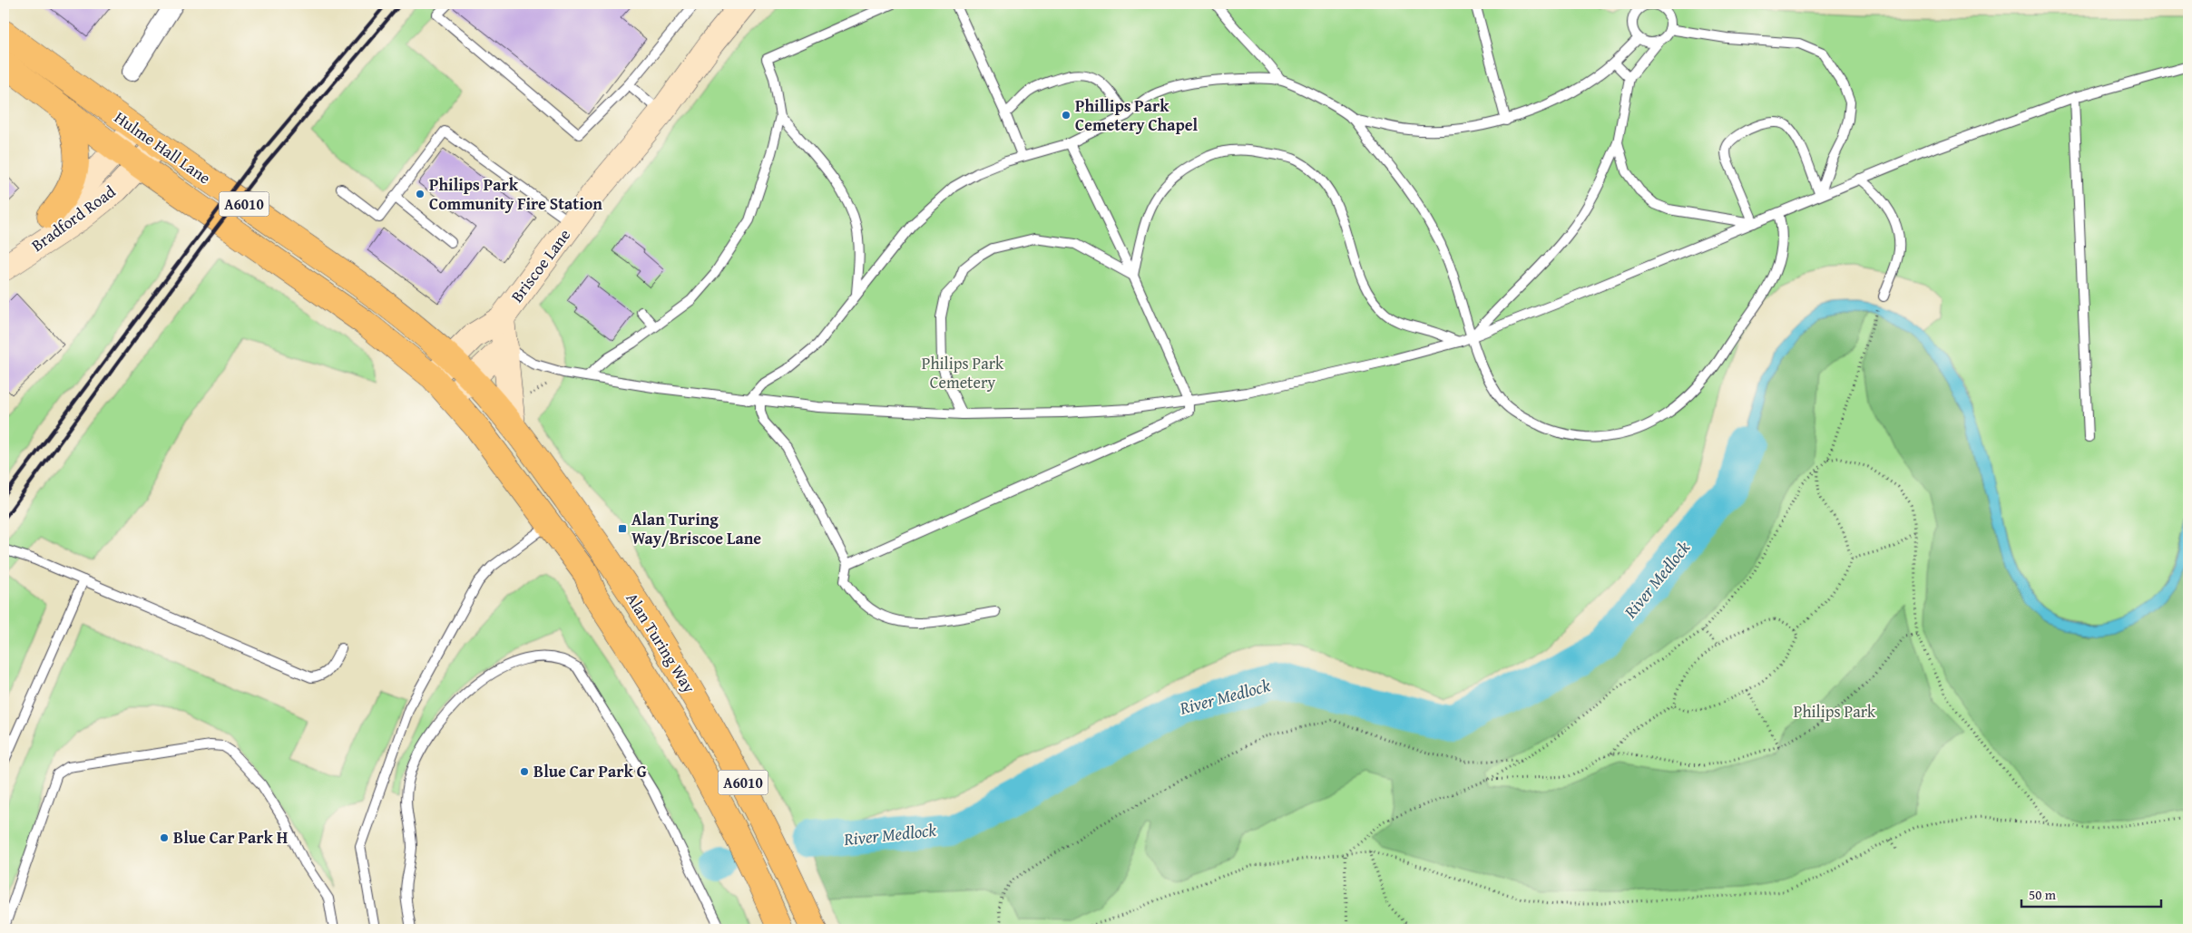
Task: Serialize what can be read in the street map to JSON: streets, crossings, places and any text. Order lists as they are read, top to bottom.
{
  "streets": {
    "highway": ["Hulme Hall Lane", "A6010", "Alan Turing Way"],
    "street": ["Bradford Road", "Briscoe Lane"]
  },
  "crossings": [
    ["Hulme Hall Lane", "Bradford Road"],
    ["Hulme Hall Lane", "Alan Turing Way"],
    ["Briscoe Lane", "Alan Turing Way"]
  ],
  "water": ["River Medlock"],
  "parks": ["Philips Park Cemetery", "Philips Park"],
  "places": {
    "other": [
      "Phillips Park Cemetery Chapel",
      "Philips Park Community Fire Station",
      "Blue Car Park G",
      "Blue Car Park H"
    ],
    "transit": ["Alan Turing Way/Briscoe Lane"]
  },
  "scale_bar": "50 m"
}
